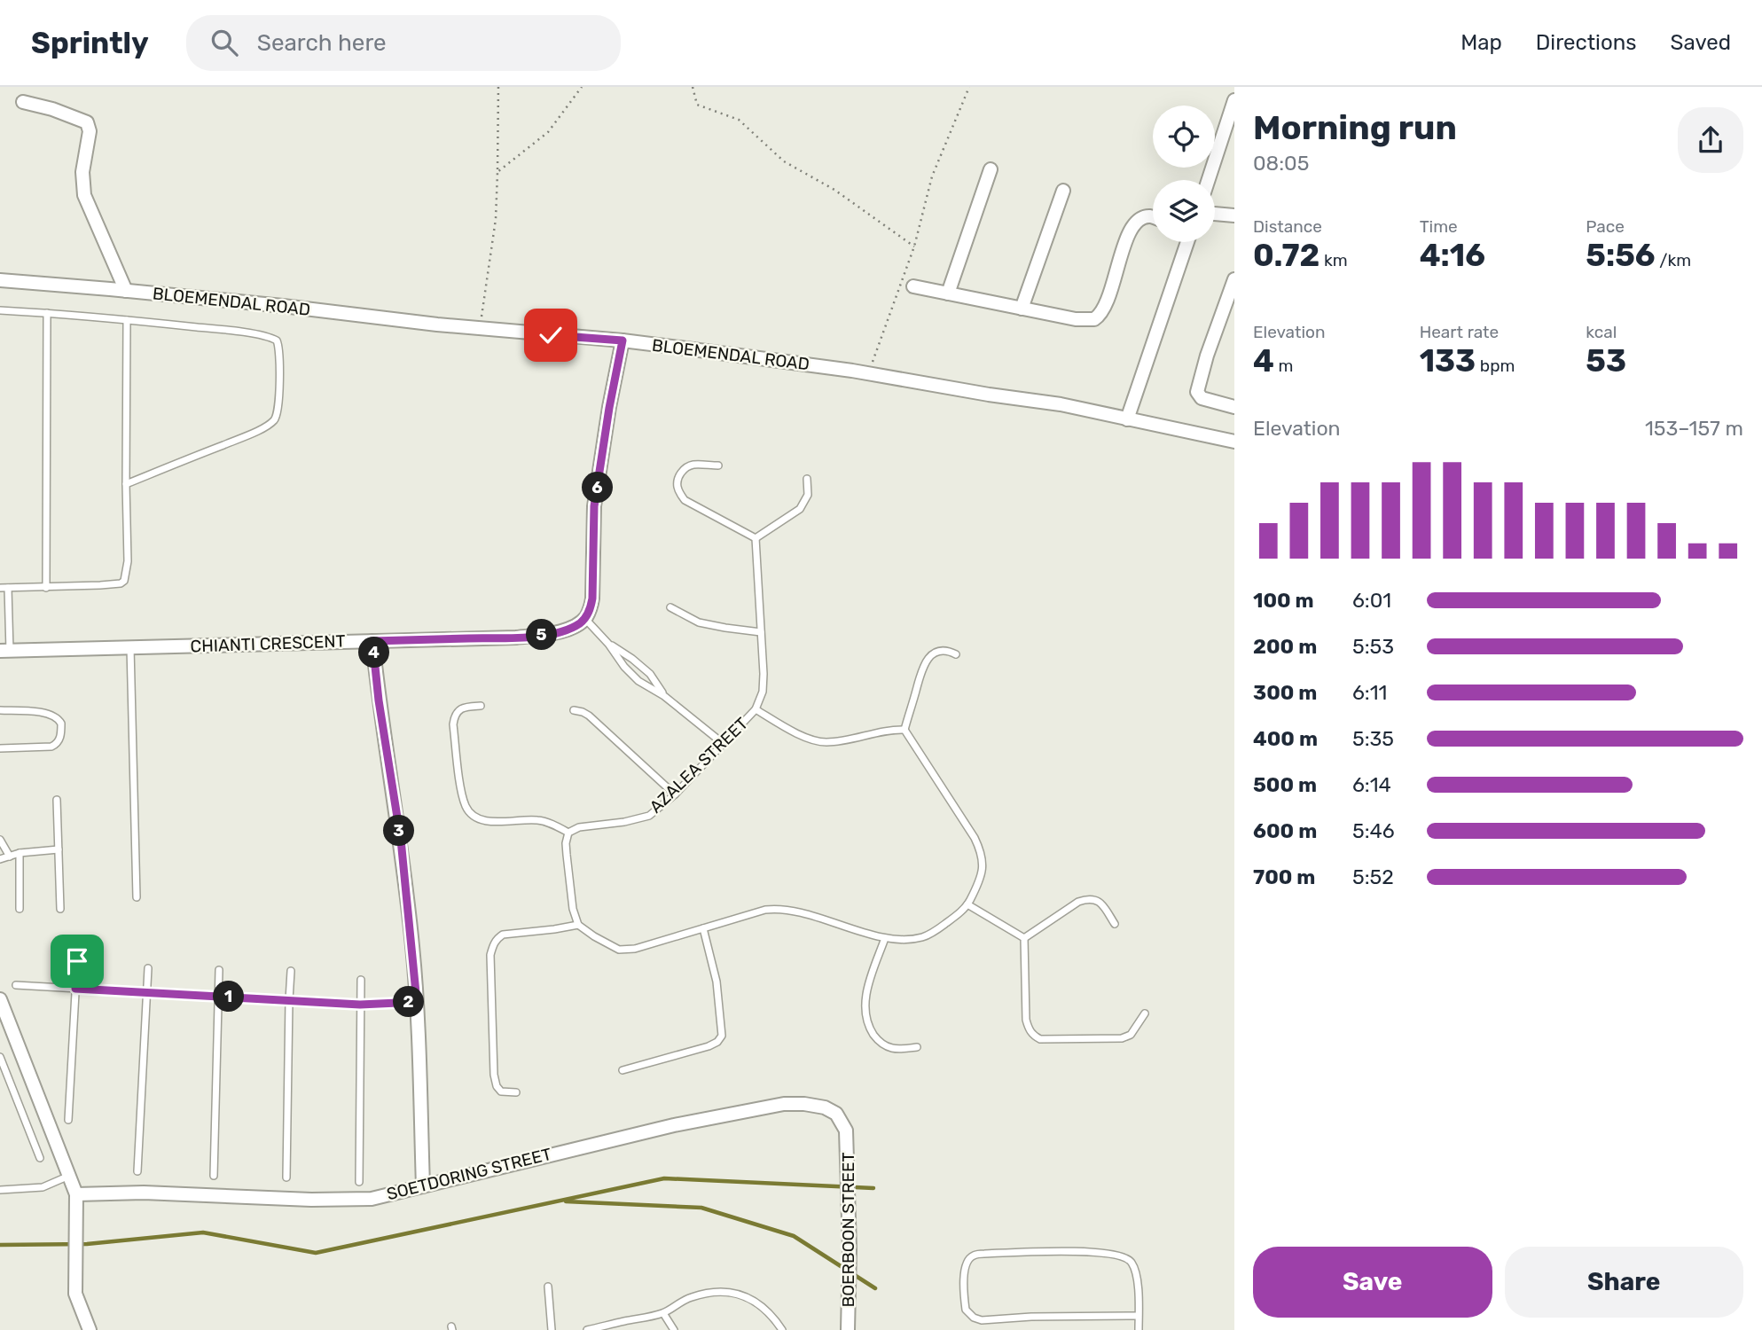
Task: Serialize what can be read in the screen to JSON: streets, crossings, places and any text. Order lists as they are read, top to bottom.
{
  "streets": {
    "street": [
      "BLOEMENDAL ROAD",
      "CHIANTI CRESCENT",
      "SOETDORING STREET",
      "BOERBOON STREET"
    ],
    "lane": ["AZALEA STREET"]
  },
  "crossings": [
    ["SOETDORING STREET", "BOERBOON STREET"]
  ],
  "page": {
    "header": "Sprintly",
    "search": "Search here",
    "nav": ["Map", "Directions", "Saved"],
    "heading": ["Morning run", "08:05"],
    "stats": [
      ["Distance", "0.72 km"],
      ["Time", "4:16"],
      ["Pace", "5:56 /km"],
      ["Elevation", "4 m"],
      ["Heart rate", "133 bpm"],
      ["kcal", "53"]
    ],
    "chart": ["Elevation", "153–157 m"],
    "pins": [
      "6",
      "5",
      "4",
      "3",
      "1",
      "2"
    ],
    "list": [
      {
        "name": "100 m",
        "note": "6:01"
      },
      {
        "name": "200 m",
        "note": "5:53"
      },
      {
        "name": "300 m",
        "note": "6:11"
      },
      {
        "name": "400 m",
        "note": "5:35"
      },
      {
        "name": "500 m",
        "note": "6:14"
      },
      {
        "name": "600 m",
        "note": "5:46"
      },
      {
        "name": "700 m",
        "note": "5:52"
      }
    ],
    "buttons": ["Save", "Share"]
  }
}
